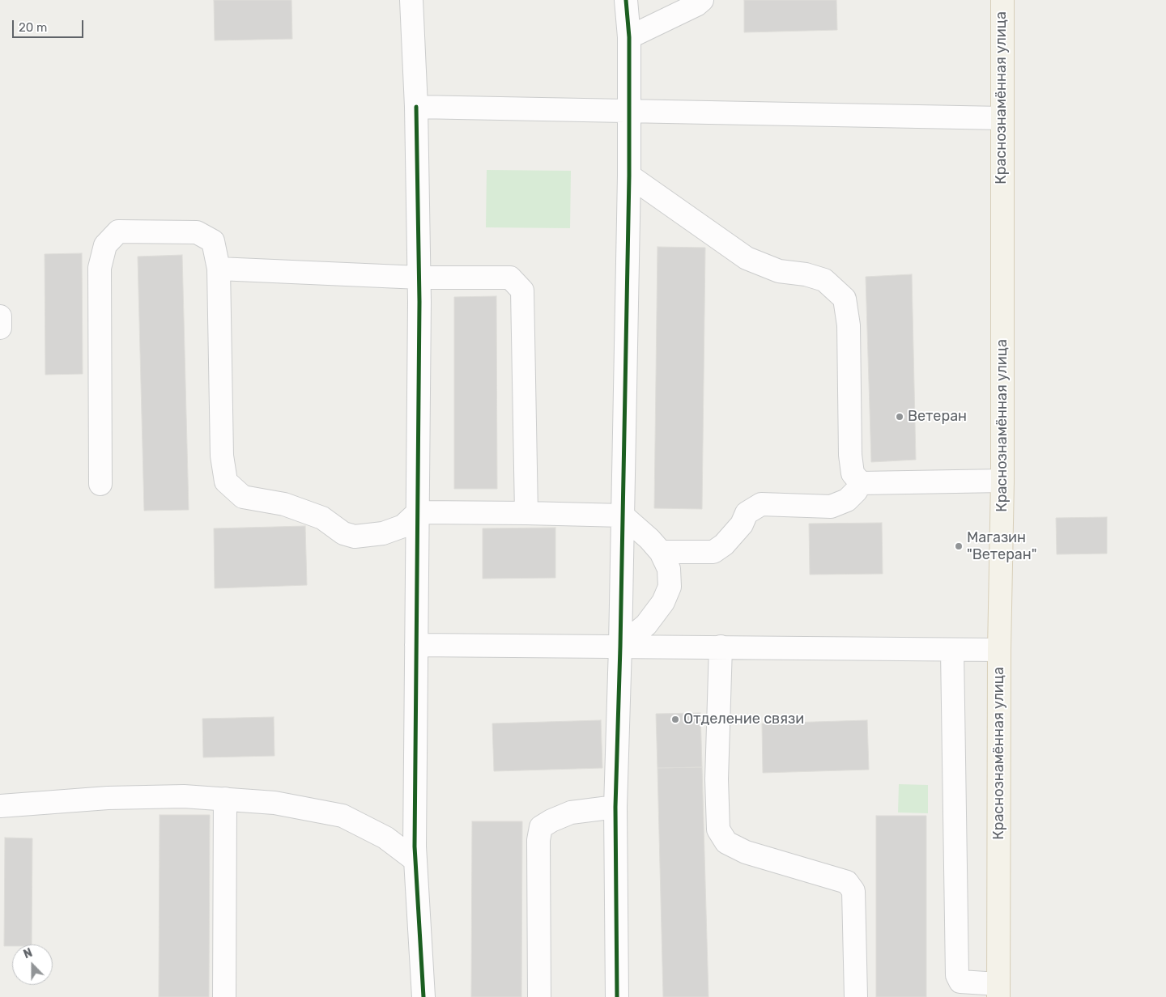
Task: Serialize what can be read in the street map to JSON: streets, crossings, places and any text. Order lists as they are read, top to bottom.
{
  "streets": {
    "main road": ["Краснознамённая улица"]
  },
  "places": ["Ветеран", "Магазин \"Ветеран\"", "Отделение связи"],
  "scale_bar": "20 m",
  "north": "top"
}
